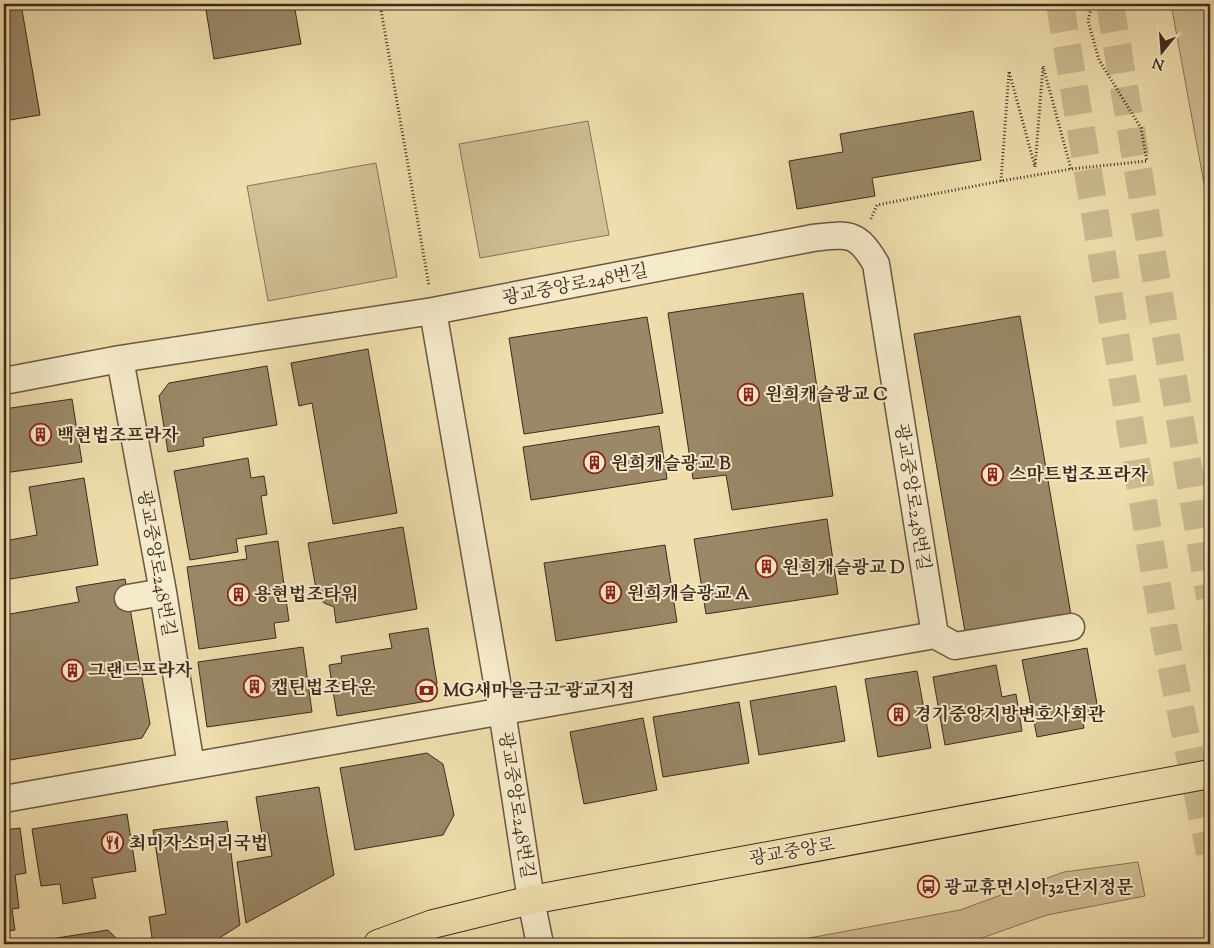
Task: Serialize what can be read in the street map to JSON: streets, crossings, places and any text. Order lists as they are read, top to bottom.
{
  "streets": {
    "main road": ["광교중앙로"],
    "street": ["광교중앙로248번길"]
  },
  "crossings": [
    ["광교중앙로248번길", "광교중앙로"]
  ],
  "places": {
    "building": [
      "원희캐슬광교 C",
      "백현법조프라자",
      "원희캐슬광교 B",
      "스마트법조프라자",
      "원희캐슬광교 D",
      "원희캐슬광교 A",
      "용현법조타워",
      "그랜드프라자",
      "캡틴법조타운",
      "경기중앙지방변호사회관"
    ],
    "bank": ["MG새마을금고 광교지점"],
    "restaurant": ["최미자소머리국법"],
    "bus stop": ["광교휴먼시아32단지정문"]
  },
  "north": "bottom"
}
